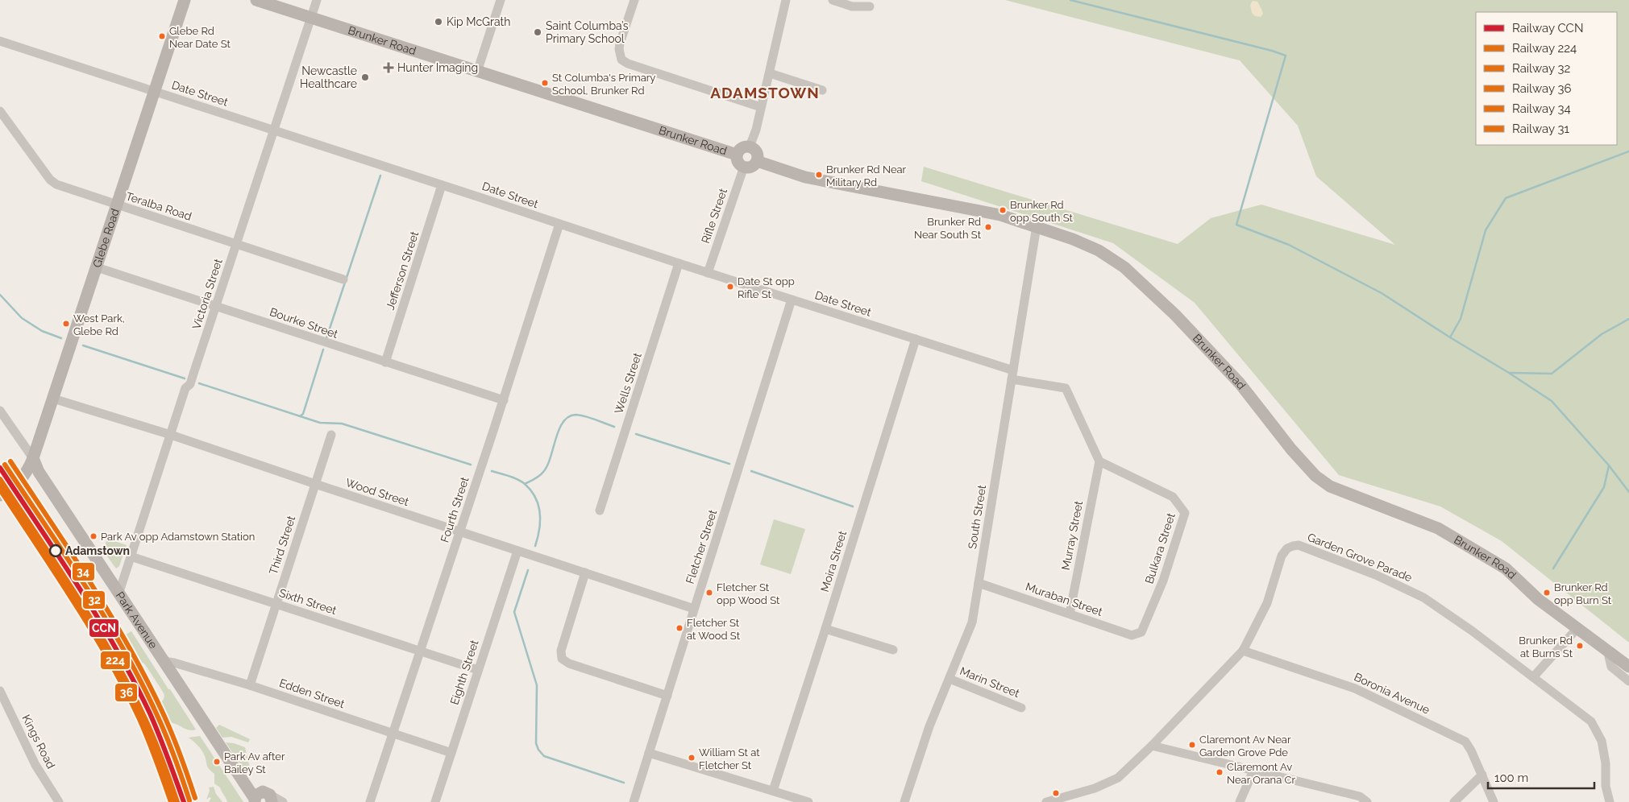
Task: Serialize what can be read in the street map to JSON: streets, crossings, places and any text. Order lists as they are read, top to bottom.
{
  "streets": {
    "main road": ["Brunker Road", "Glebe Road", "Park Avenue"],
    "street": [
      "Date Street",
      "Teralba Road",
      "Rifle Street",
      "Jefferson Street",
      "Victoria Street",
      "Bourke Street",
      "Wells Street",
      "Wood Street",
      "Fourth Street",
      "South Street",
      "Murray Street",
      "Third Street",
      "Fletcher Street",
      "Bulkara Street",
      "Garden Grove Parade",
      "Moira Street",
      "Muraban Street",
      "Sixth Street",
      "Eighth Street",
      "Marin Street",
      "Edden Street",
      "Boronia Avenue",
      "Kings Road"
    ]
  },
  "crossings": [
    ["Brunker Road", "Rifle Street"],
    ["Brunker Road", "Victoria Street"],
    ["Brunker Road", "South Street"],
    ["Date Street", "Rifle Street"],
    ["Date Street", "Glebe Road"],
    ["Date Street", "Jefferson Street"],
    ["Date Street", "Victoria Street"],
    ["Date Street", "Wells Street"],
    ["Date Street", "Fourth Street"],
    ["Date Street", "South Street"],
    ["Date Street", "Fletcher Street"],
    ["Date Street", "Moira Street"],
    ["Teralba Road", "Glebe Road"],
    ["Teralba Road", "Victoria Street"],
    ["Glebe Road", "Bourke Street"],
    ["Glebe Road", "Wood Street"],
    ["Glebe Road", "Park Avenue"],
    ["Jefferson Street", "Bourke Street"],
    ["Victoria Street", "Bourke Street"],
    ["Victoria Street", "Wood Street"],
    ["Victoria Street", "Sixth Street"],
    ["Victoria Street", "Park Avenue"],
    ["Bourke Street", "Fourth Street"],
    ["Wood Street", "Fourth Street"],
    ["Wood Street", "Third Street"],
    ["Wood Street", "Fletcher Street"],
    ["Wood Street", "Eighth Street"],
    ["Fourth Street", "Sixth Street"],
    ["Fourth Street", "Edden Street"],
    ["South Street", "Muraban Street"],
    ["South Street", "Marin Street"],
    ["Murray Street", "Bulkara Street"],
    ["Murray Street", "Muraban Street"],
    ["Third Street", "Sixth Street"],
    ["Third Street", "Edden Street"],
    ["Bulkara Street", "Muraban Street"],
    ["Garden Grove Parade", "Boronia Avenue"],
    ["Sixth Street", "Eighth Street"],
    ["Park Avenue", "Edden Street"],
    ["Eighth Street", "Edden Street"]
  ],
  "districts": ["ADAMSTOWN"],
  "places": {
    "other": [
      "Kip McGrath",
      "Saint Columba’s Primary School",
      "Glebe Rd Near Date St",
      "Newcastle Healthcare",
      "St Columba's Primary School, Brunker Rd",
      "Brunker Rd Near Military Rd",
      "Brunker Rd opp South St",
      "Brunker Rd Near South St",
      "Date St opp Rifle St",
      "West Park, Glebe Rd",
      "Park Av opp Adamstown Station",
      "Adamstown",
      "Fletcher St opp Wood St",
      "Brunker Rd opp Burn St",
      "Fletcher St at Wood St",
      "Brunker Rd at Burns St",
      "Claremont Av Near Garden Grove Pde",
      "William St at Fletcher St",
      "Park Av after Bailey St",
      "Claremont Av Near Orana Cr"
    ],
    "health": ["Hunter Imaging"]
  },
  "lines": [
    "rail line 34",
    "rail line 32",
    "rail line CCN",
    "rail line 224",
    "rail line 31",
    "rail line 36"
  ],
  "legend": [
    "Railway CCN",
    "Railway 224",
    "Railway 32",
    "Railway 36",
    "Railway 34",
    "Railway 31"
  ],
  "scale_bar": "100 m"
}
